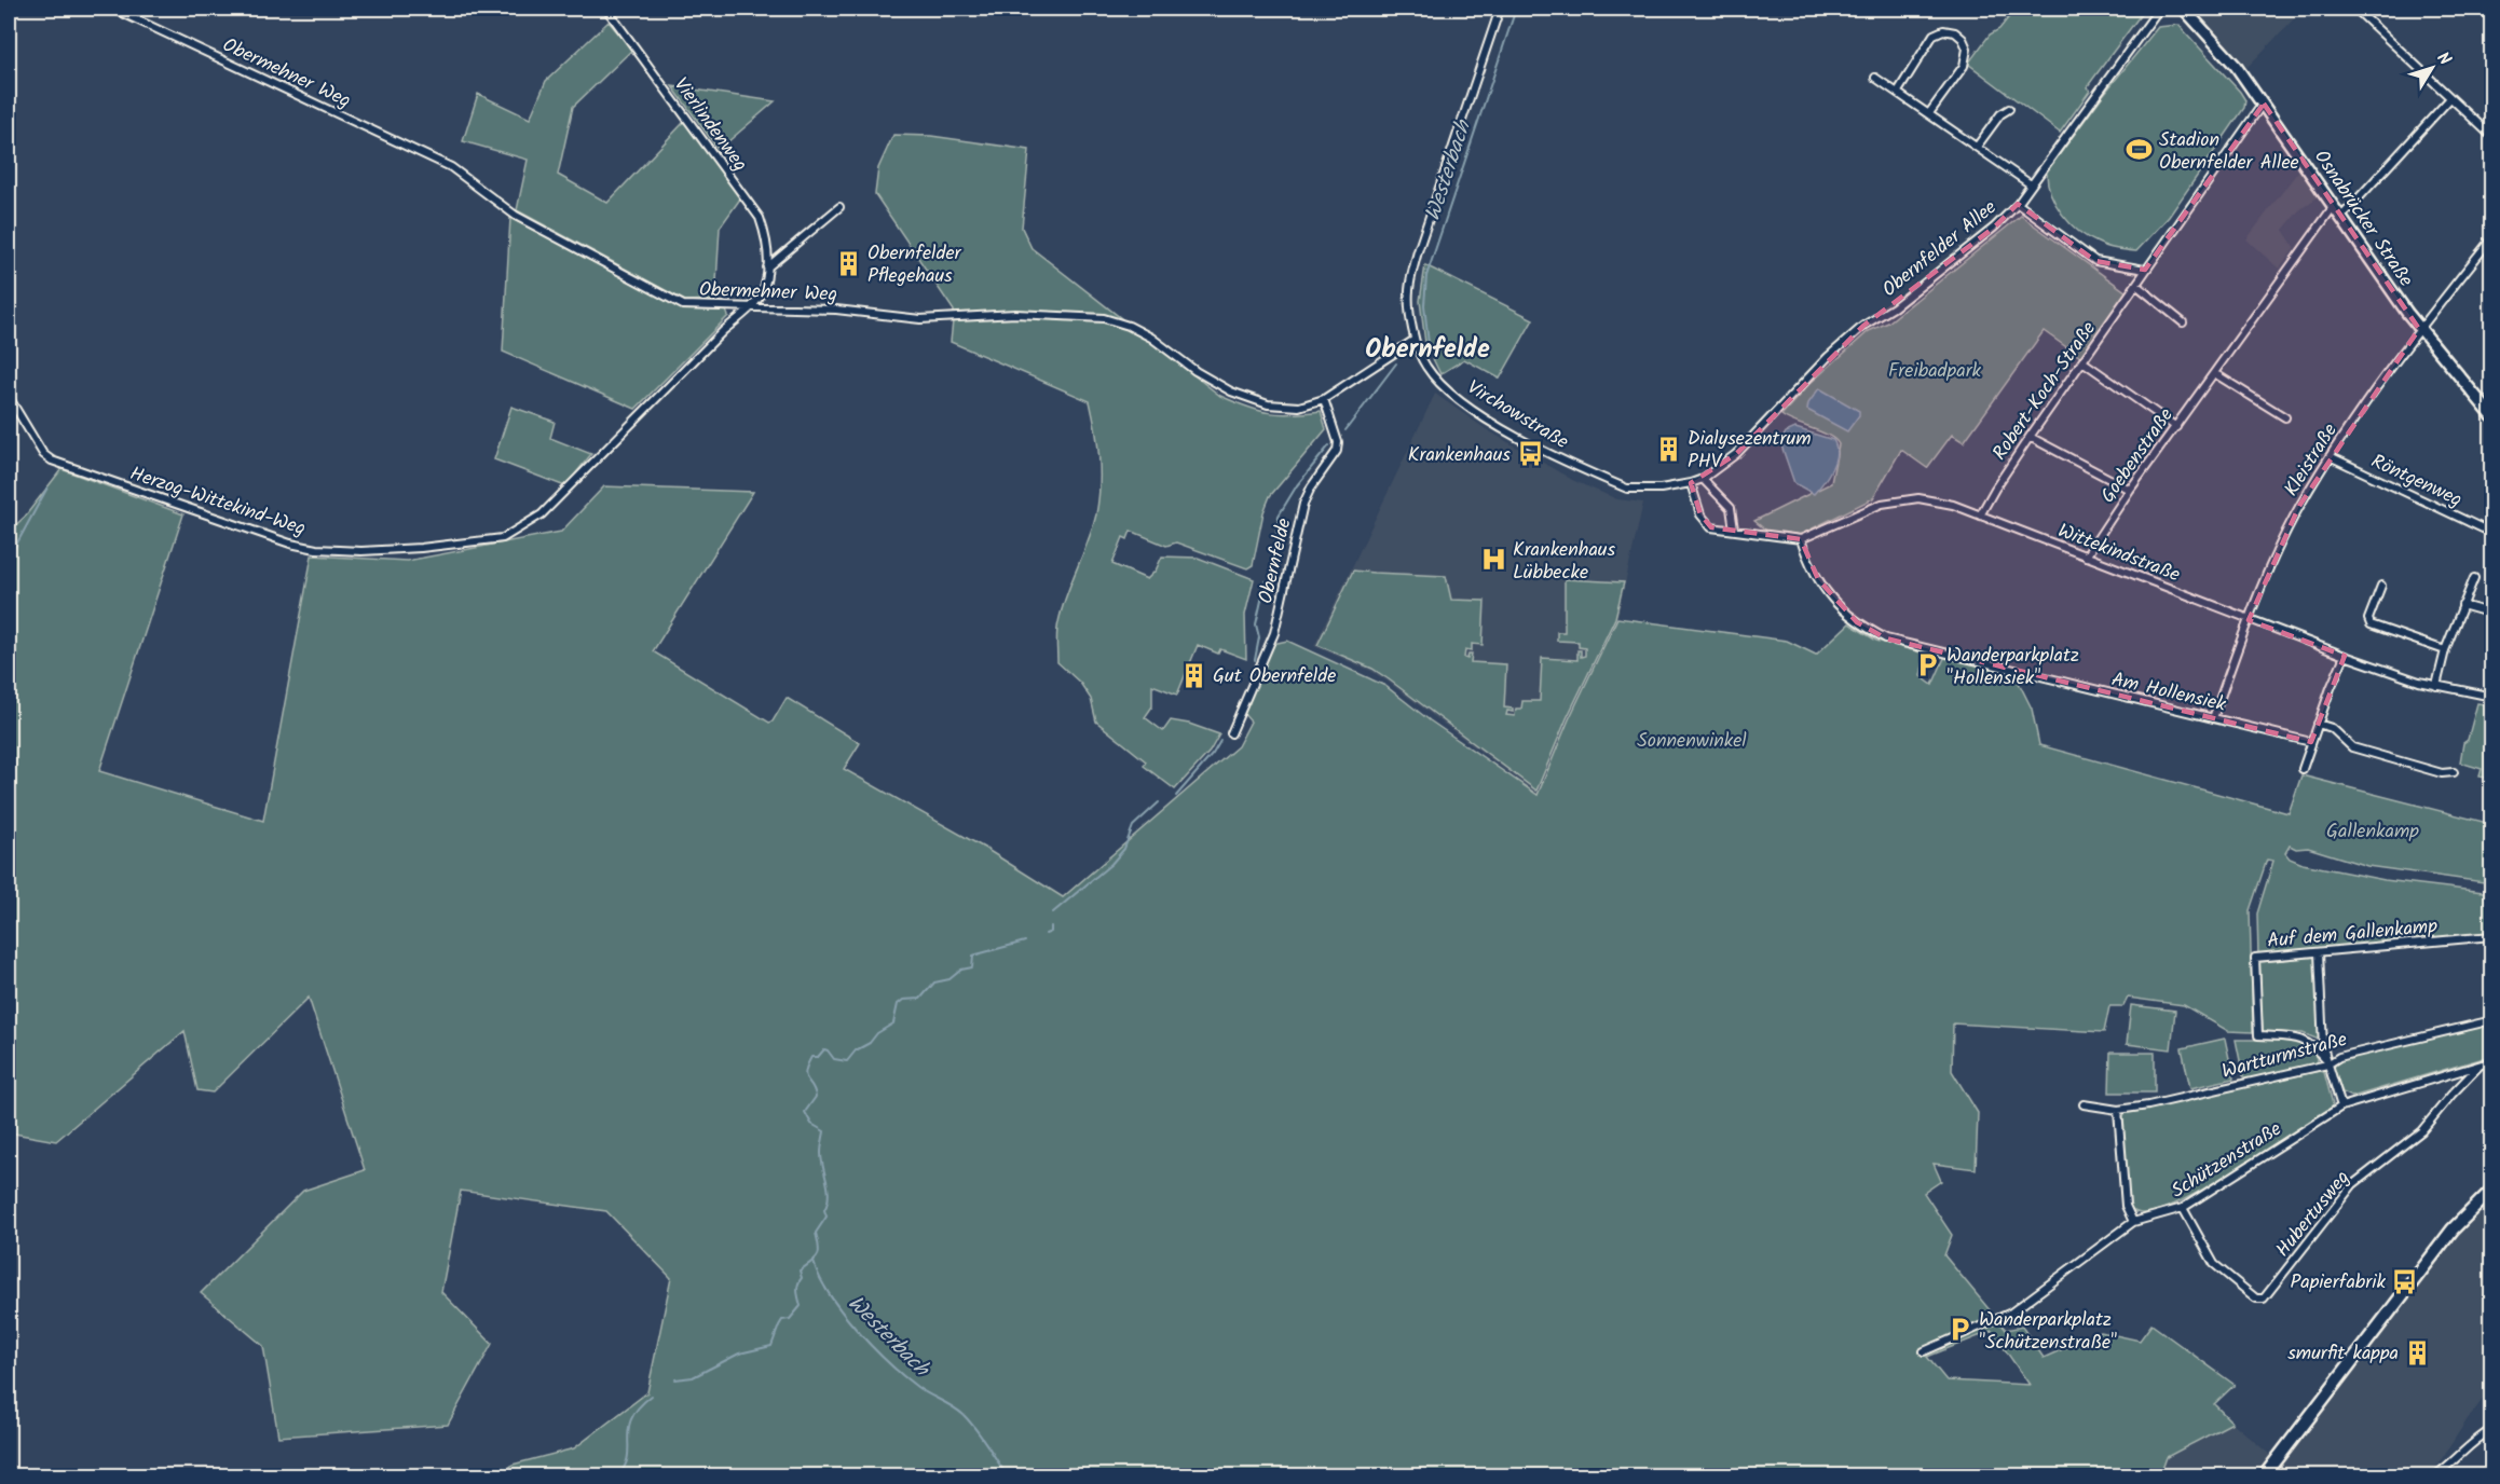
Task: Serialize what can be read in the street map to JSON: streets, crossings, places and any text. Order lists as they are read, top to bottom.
{
  "streets": {
    "street": [
      "Obermehner Weg",
      "Vierlindenweg",
      "Osnabrücker Straße",
      "Obernfelder Allee",
      "Robert-Koch-Straße",
      "Virchowstraße",
      "Goebenstraße",
      "Kleistraße",
      "Röntgenweg",
      "Herzog-Wittekind-Weg",
      "Wittekindstraße",
      "Obernfelde",
      "Am Hollensiek",
      "Auf dem Gallenkamp",
      "Wartturmstraße",
      "Schützenstraße",
      "Hubertusweg"
    ]
  },
  "crossings": [
    ["Obermehner Weg", "Vierlindenweg"],
    ["Obermehner Weg", "Virchowstraße"],
    ["Obermehner Weg", "Herzog-Wittekind-Weg"],
    ["Obermehner Weg", "Obernfelde"],
    ["Vierlindenweg", "Herzog-Wittekind-Weg"],
    ["Osnabrücker Straße", "Robert-Koch-Straße"],
    ["Osnabrücker Straße", "Goebenstraße"],
    ["Osnabrücker Straße", "Kleistraße"],
    ["Obernfelder Allee", "Virchowstraße"],
    ["Robert-Koch-Straße", "Wittekindstraße"],
    ["Goebenstraße", "Wittekindstraße"],
    ["Kleistraße", "Röntgenweg"],
    ["Kleistraße", "Wittekindstraße"],
    ["Kleistraße", "Am Hollensiek"],
    ["Wittekindstraße", "Am Hollensiek"],
    ["Auf dem Gallenkamp", "Wartturmstraße"],
    ["Schützenstraße", "Hubertusweg"]
  ],
  "districts": ["Obernfelde"],
  "water": ["Westerbach"],
  "parks": ["Freibadpark", "Sonnenwinkel", "Gallenkamp"],
  "places": {
    "sports": ["Stadion Obernfelder Allee"],
    "building": [
      "Obernfelder Pflegehaus",
      "Dialysezentrum PHV",
      "Gut Obernfelde",
      "smurfit kappa"
    ],
    "bus stop": ["Krankenhaus", "Papierfabrik"],
    "hospital": ["Krankenhaus Lübbecke"],
    "parking": ["Wanderparkplatz \"Hollensiek\"", "Wanderparkplatz \"Schützenstraße\""]
  },
  "north": "top right"
}
